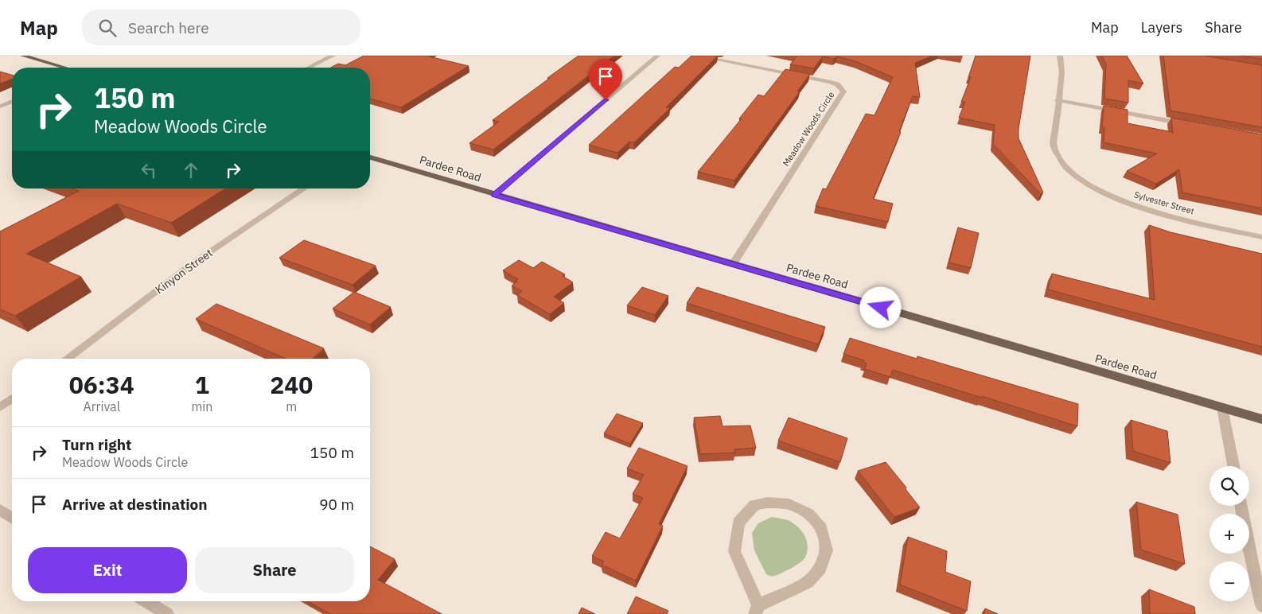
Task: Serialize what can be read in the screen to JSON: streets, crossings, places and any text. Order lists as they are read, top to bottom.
{
  "streets": {
    "main road": ["Pardee Road"],
    "street": ["Meadow Woods Circle", "Sylvester Street", "Kinyon Street"]
  },
  "crossings": [
    ["Meadow Woods Circle", "Pardee Road"]
  ],
  "page": {
    "header": "Map",
    "search": "Search here",
    "nav": ["Map", "Layers", "Share"],
    "turn": ["150 m", "Meadow Woods Circle"],
    "eta": [
      "06:34",
      "Arrival",
      "1",
      "min",
      "240",
      "m"
    ],
    "list": [
      {
        "name": "Turn right",
        "note": "Meadow Woods Circle",
        "value": "150 m"
      },
      {
        "name": "Arrive at destination",
        "value": "90 m"
      }
    ],
    "map_buttons": ["+", "−"],
    "buttons": ["Exit", "Share"]
  }
}
